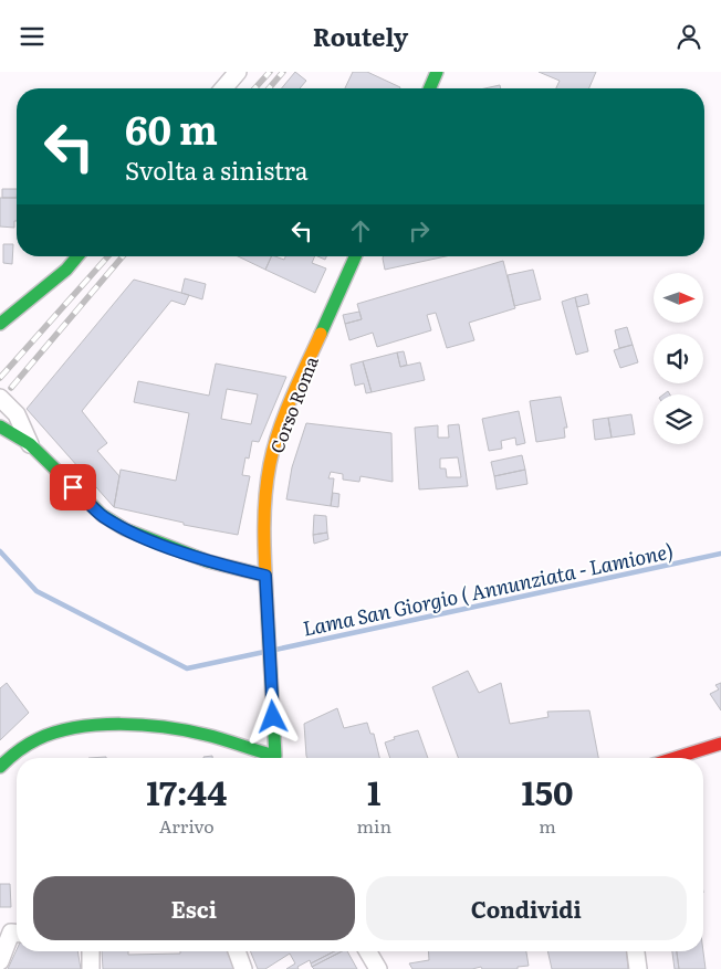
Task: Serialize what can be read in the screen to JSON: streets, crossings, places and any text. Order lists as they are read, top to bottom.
{
  "streets": {
    "main road": ["Corso Roma"]
  },
  "water": ["Lama San Giorgio ( Annunziata - Lamione)"],
  "north": "right",
  "page": {
    "header": "Routely",
    "turn": ["60 m", "Svolta a sinistra"],
    "eta": [
      "17:44",
      "Arrivo",
      "1",
      "min",
      "150",
      "m"
    ],
    "buttons": ["Esci", "Condividi"]
  }
}
